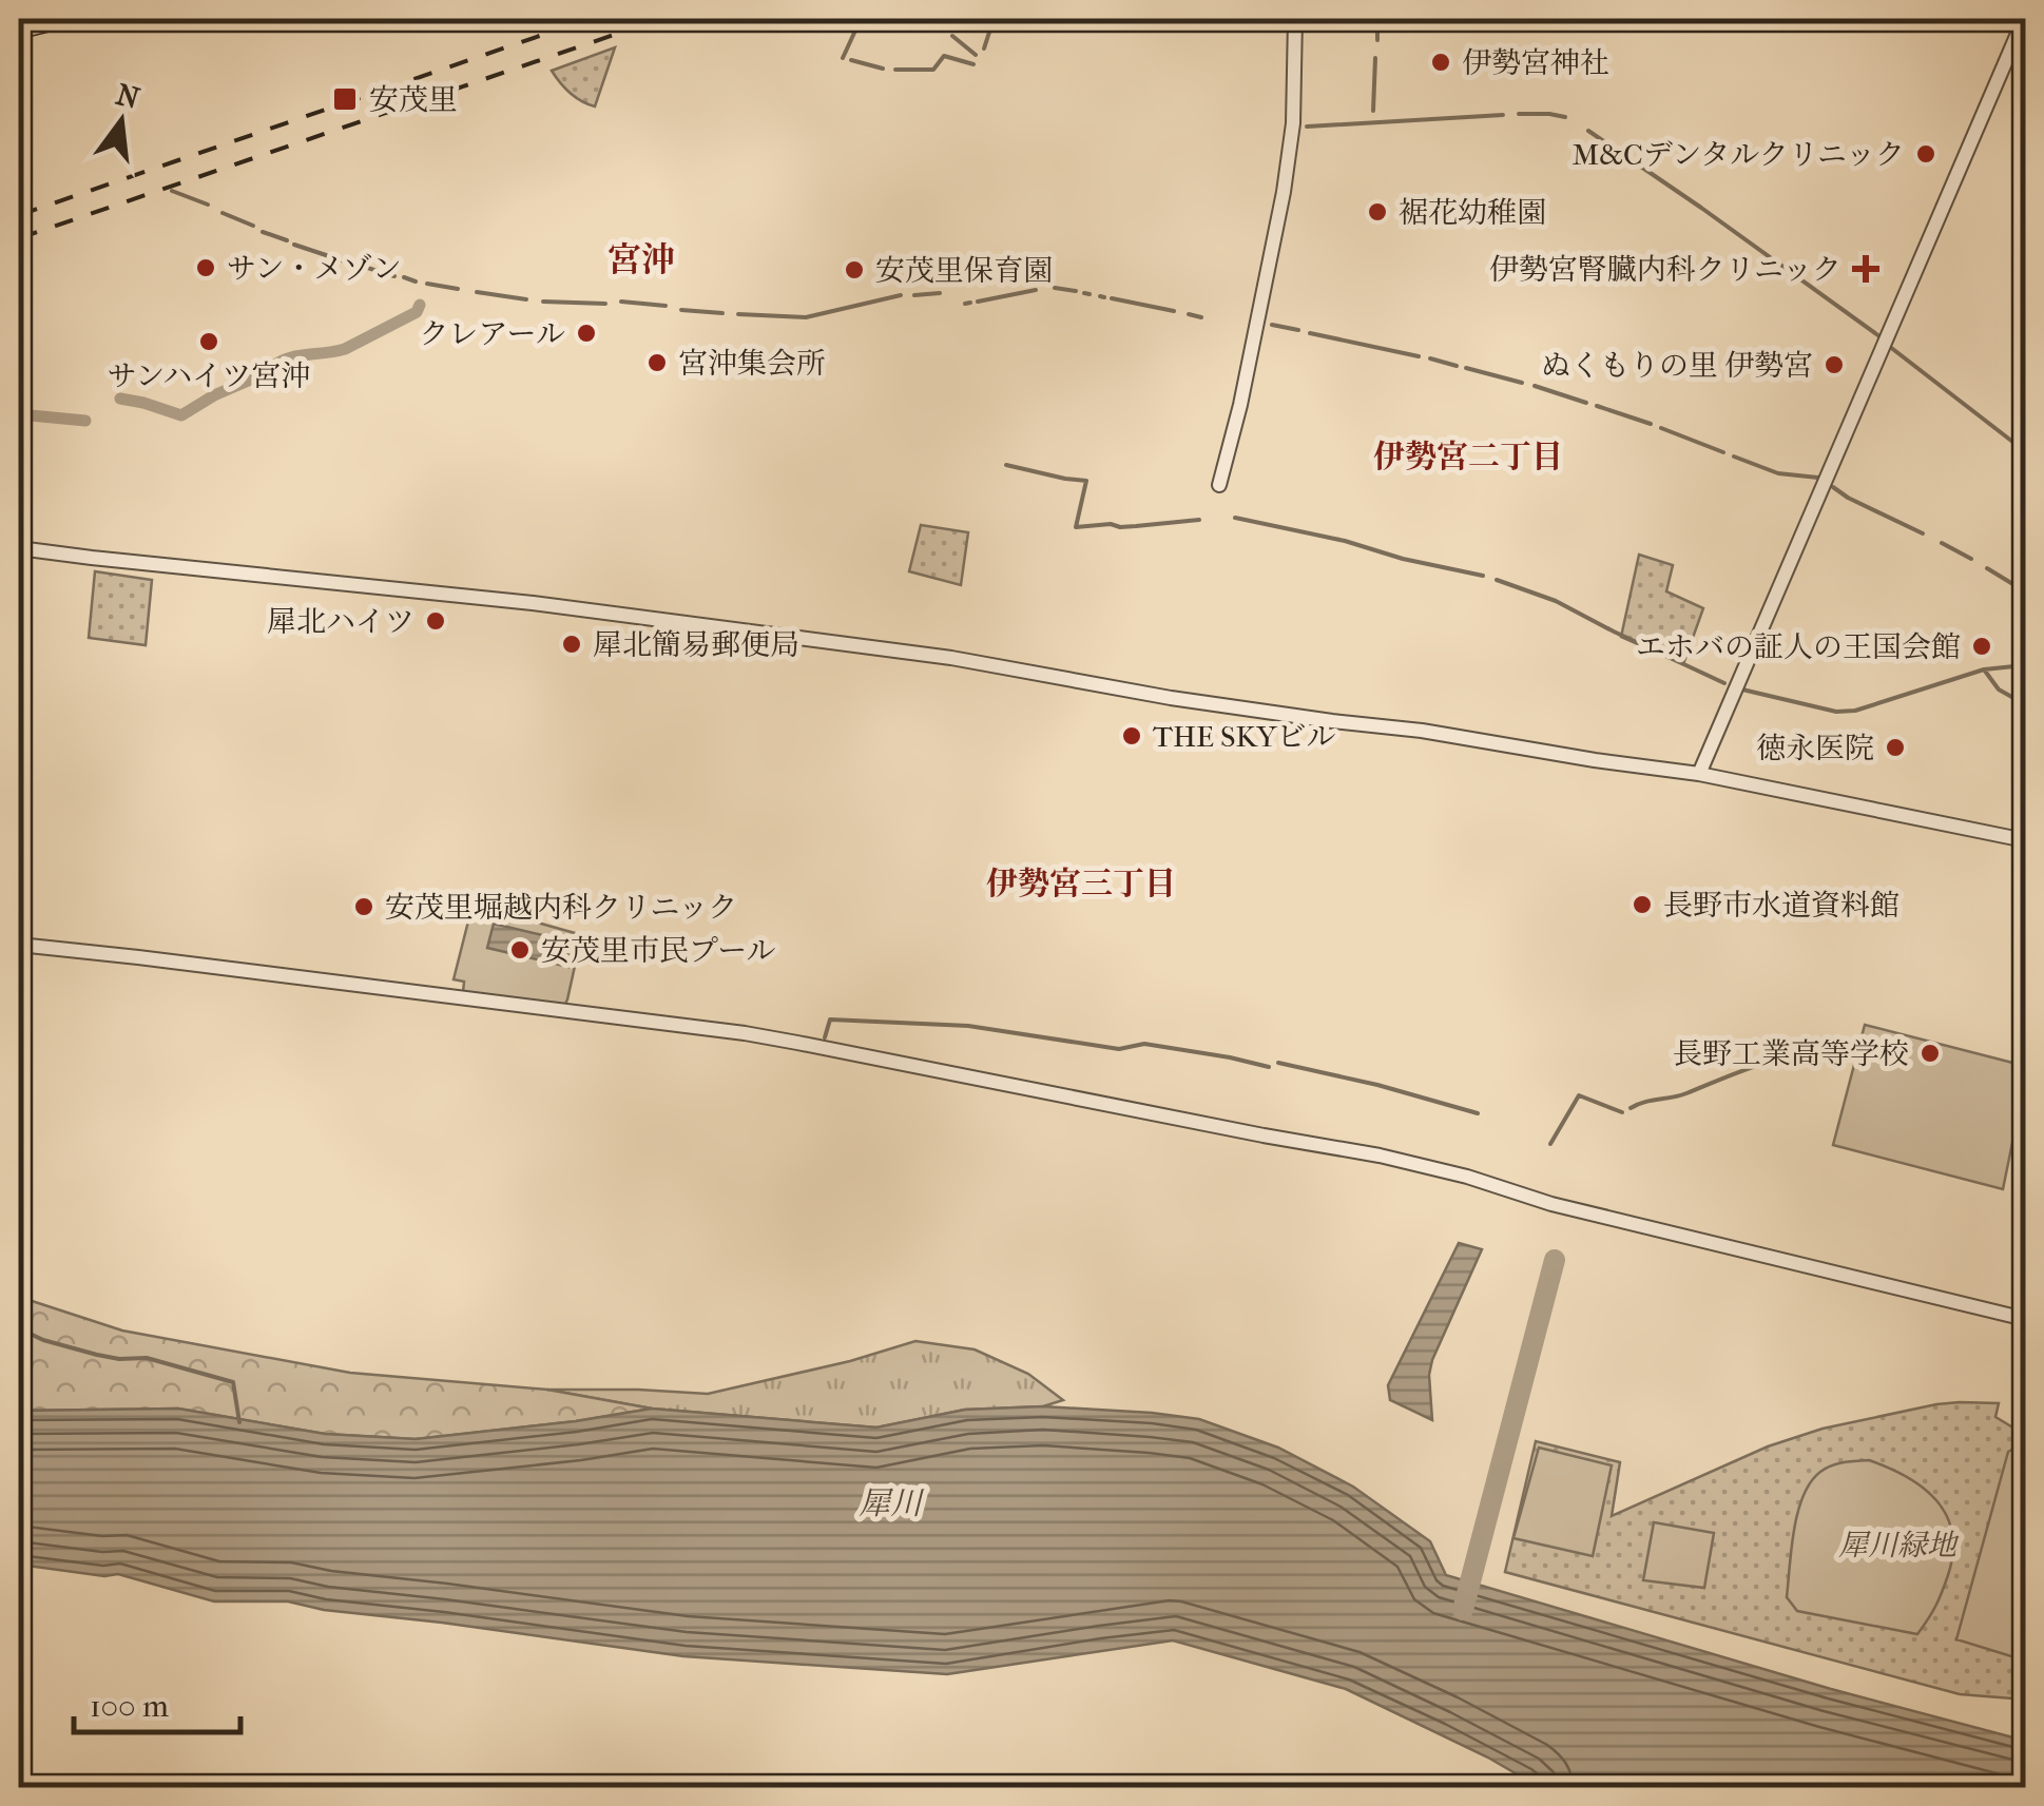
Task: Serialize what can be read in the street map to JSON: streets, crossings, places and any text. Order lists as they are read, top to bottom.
{
  "districts": ["宮沖", "伊勢宮二丁目", "伊勢宮三丁目"],
  "water": ["犀川"],
  "parks": ["犀川緑地"],
  "places": {
    "other": [
      "伊勢宮神社",
      "M&Cデンタルクリニック",
      "裾花幼稚園",
      "サン・メゾン",
      "安茂里保育園",
      "クレアール",
      "サンハイツ宮沖",
      "宮沖集会所",
      "ぬくもりの里 伊勢宮",
      "犀北ハイツ",
      "犀北簡易郵便局",
      "エホバの証人の王国会館",
      "THE SKYビル",
      "徳永医院",
      "長野市水道資料館",
      "安茂里堀越内科クリニック",
      "安茂里市民プール",
      "長野工業高等学校"
    ],
    "transit": ["安茂里"],
    "health": ["伊勢宮腎臓内科クリニック"]
  },
  "scale_bar": "100 m",
  "north": "top"
}
